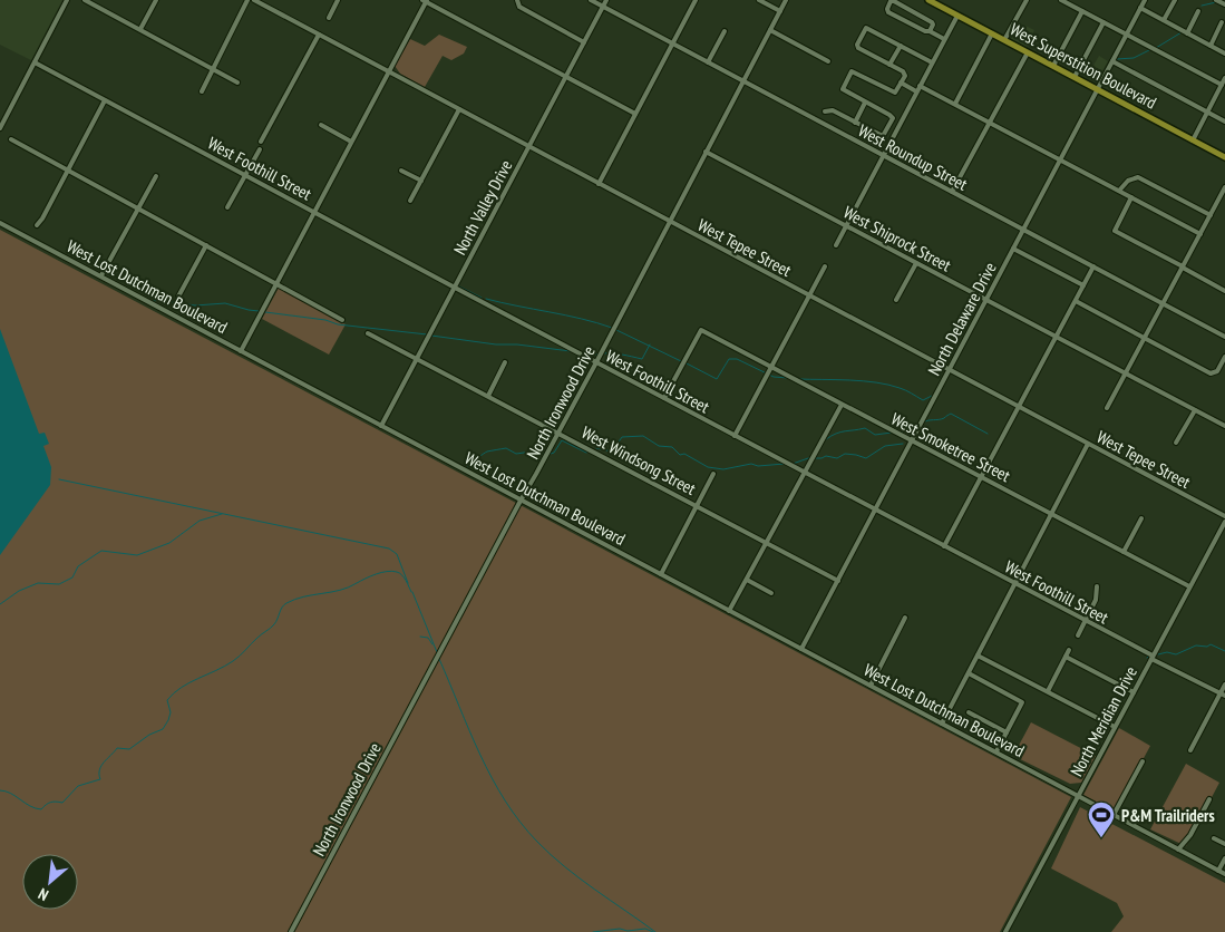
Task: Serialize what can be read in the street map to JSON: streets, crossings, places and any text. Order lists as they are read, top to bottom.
{
  "streets": {
    "main road": ["West Superstition Boulevard"],
    "street": [
      "West Roundup Street",
      "West Foothill Street",
      "North Valley Drive",
      "West Shiprock Street",
      "West Tepee Street",
      "West Lost Dutchman Boulevard",
      "North Delaware Drive",
      "North Ironwood Drive",
      "West Smoketree Street",
      "West Windsong Street",
      "North Meridian Drive"
    ]
  },
  "crossings": [
    ["West Superstition Boulevard", "North Delaware Drive"],
    ["West Roundup Street", "North Valley Drive"],
    ["West Roundup Street", "North Delaware Drive"],
    ["West Roundup Street", "North Ironwood Drive"],
    ["West Foothill Street", "North Valley Drive"],
    ["West Foothill Street", "North Delaware Drive"],
    ["West Foothill Street", "North Ironwood Drive"],
    ["West Foothill Street", "West Smoketree Street"],
    ["West Foothill Street", "North Meridian Drive"],
    ["North Valley Drive", "West Tepee Street"],
    ["North Valley Drive", "West Lost Dutchman Boulevard"],
    ["North Valley Drive", "West Windsong Street"],
    ["West Shiprock Street", "North Delaware Drive"],
    ["West Shiprock Street", "North Ironwood Drive"],
    ["West Tepee Street", "North Delaware Drive"],
    ["West Tepee Street", "North Ironwood Drive"],
    ["West Lost Dutchman Boulevard", "North Delaware Drive"],
    ["West Lost Dutchman Boulevard", "North Ironwood Drive"],
    ["West Lost Dutchman Boulevard", "North Meridian Drive"],
    ["North Delaware Drive", "West Smoketree Street"],
    ["North Delaware Drive", "West Windsong Street"],
    ["North Ironwood Drive", "West Windsong Street"],
    ["West Smoketree Street", "North Meridian Drive"]
  ],
  "places": {
    "sports": ["P&M Trailriders"]
  },
  "north": "bottom left"
}
